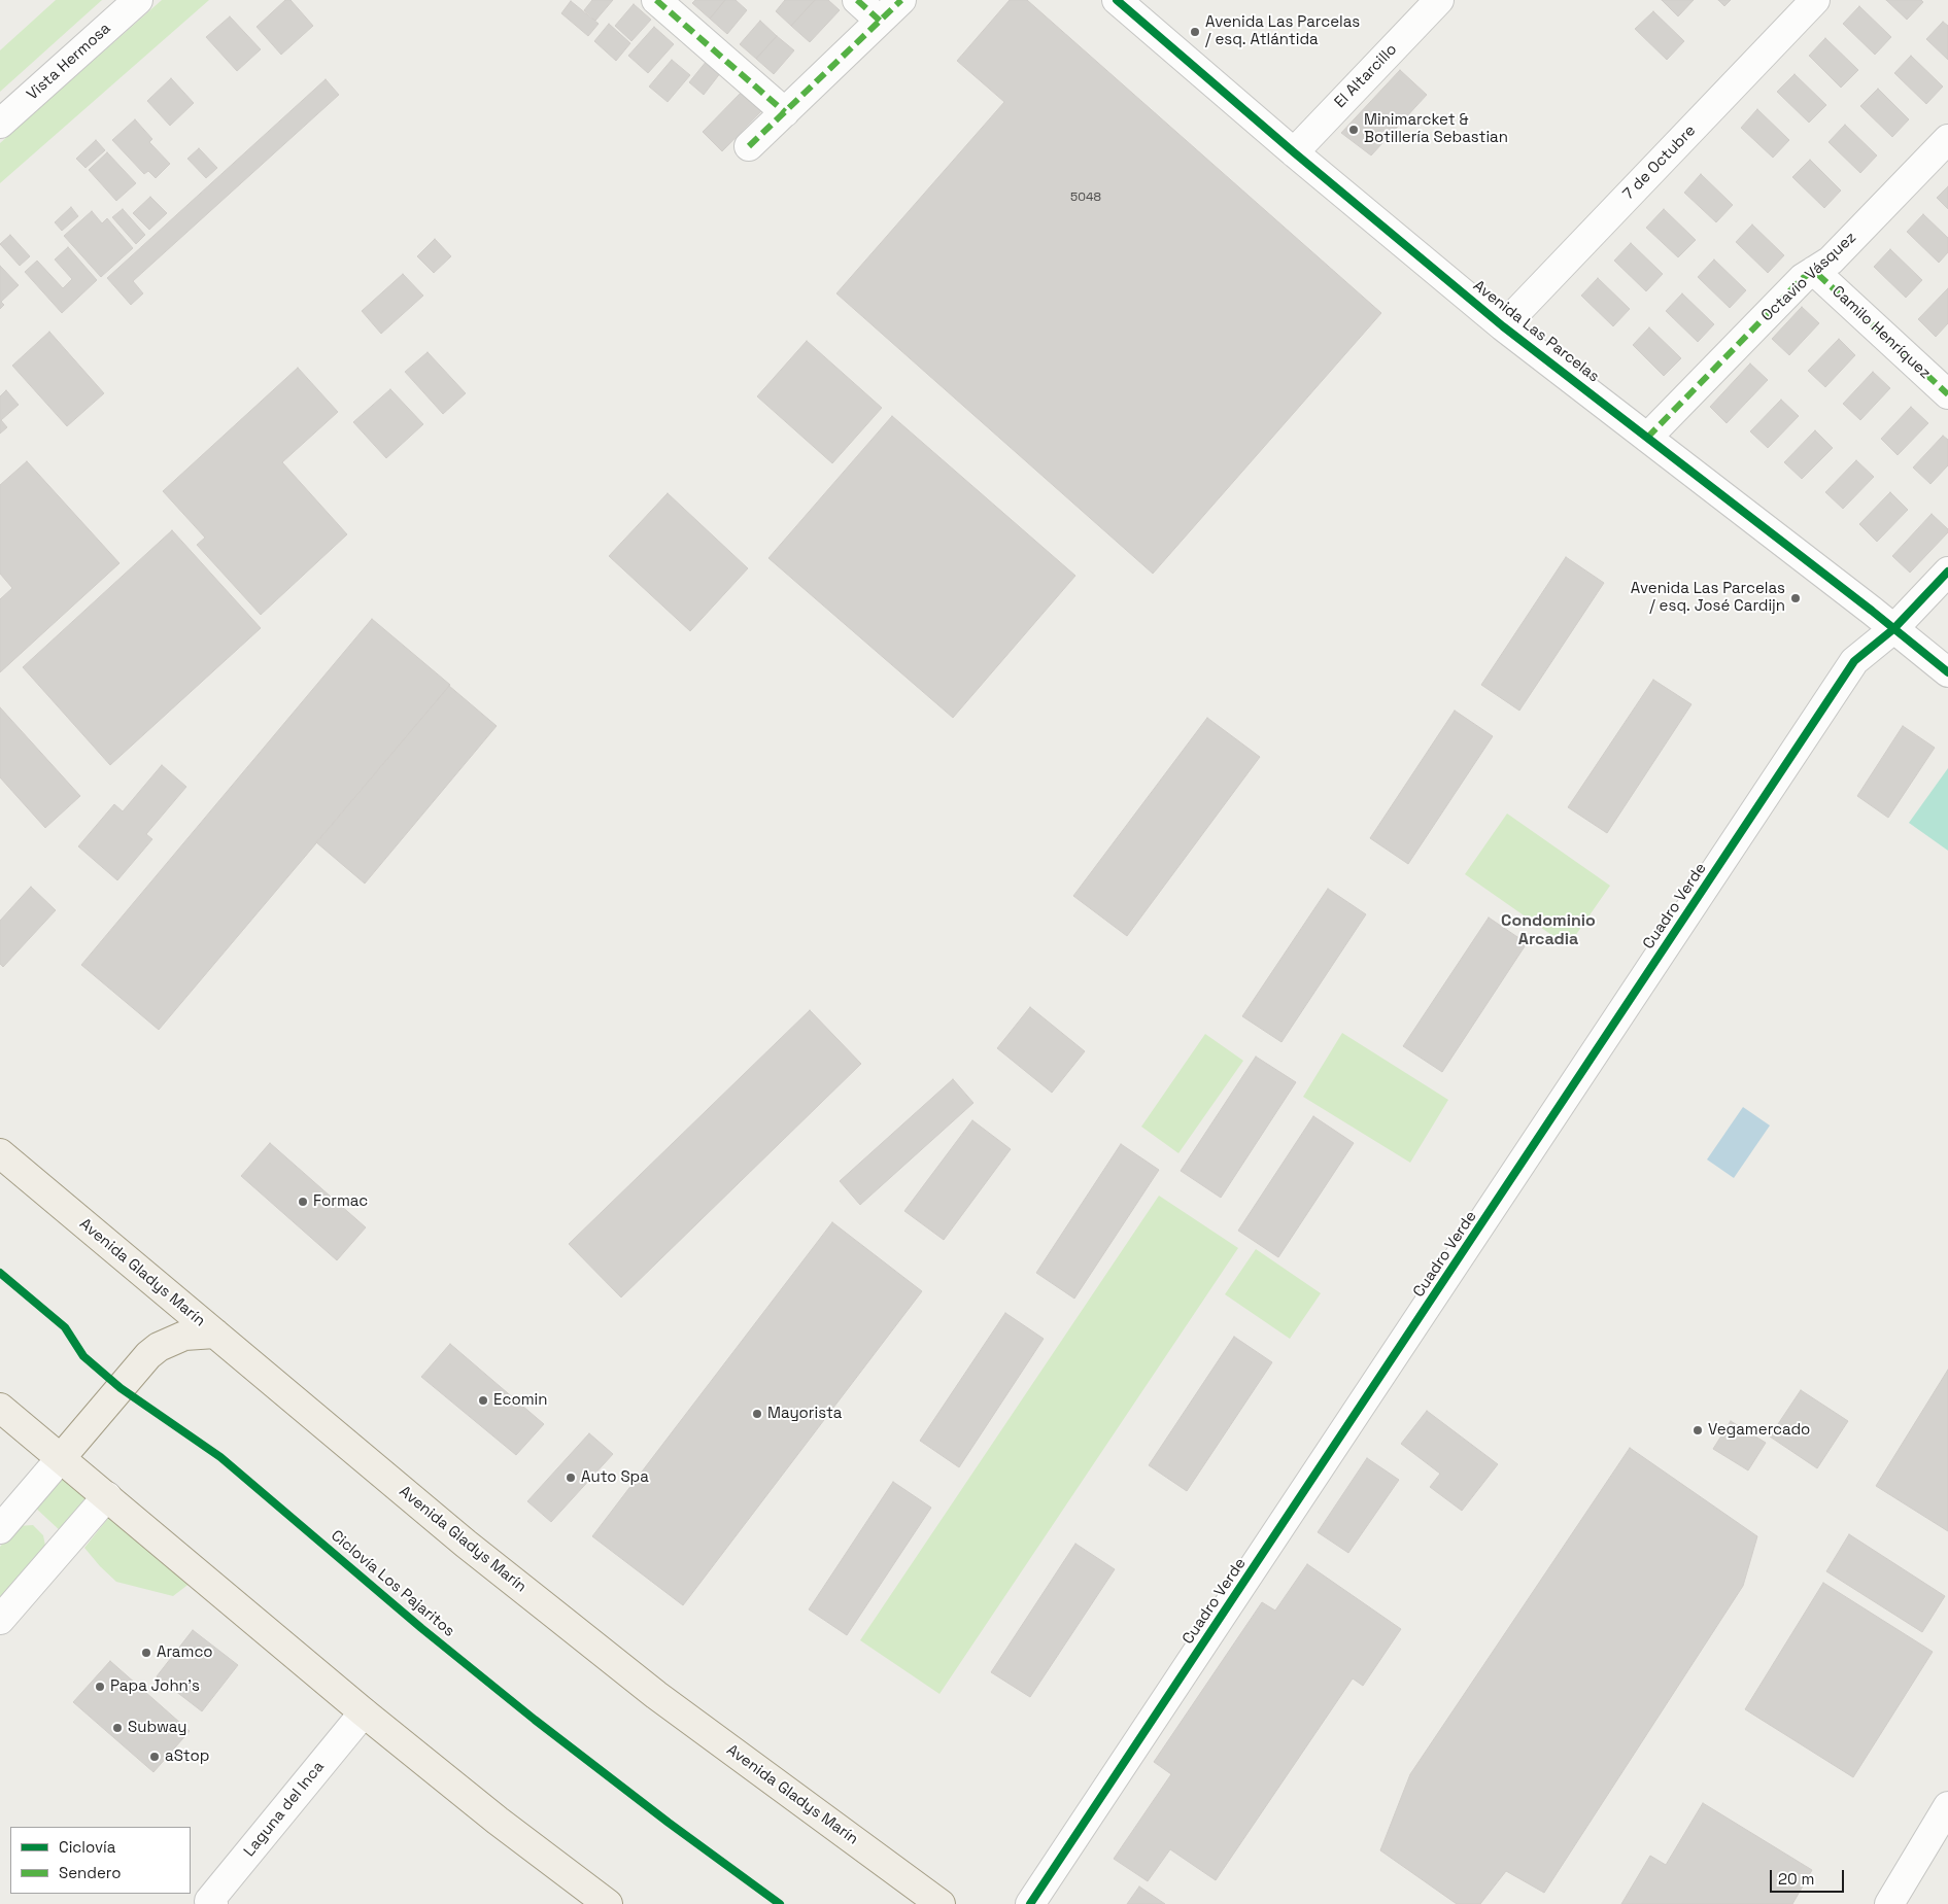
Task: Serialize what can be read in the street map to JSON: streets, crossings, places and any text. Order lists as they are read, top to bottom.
{
  "streets": {
    "main road": ["Avenida Gladys Marín"],
    "street": [
      "Vista Hermosa",
      "El Altarcillo",
      "7 de Octubre",
      "Octavio Vásquez",
      "Avenida Las Parcelas",
      "Camilo Henríquez",
      "Cuadro Verde",
      "Laguna del Inca"
    ],
    "cycle path": ["Ciclovía Los Pajaritos"]
  },
  "crossings": [
    ["El Altarcillo", "Avenida Las Parcelas"],
    ["7 de Octubre", "Avenida Las Parcelas"],
    ["Octavio Vásquez", "Avenida Las Parcelas"],
    ["Octavio Vásquez", "Camilo Henríquez"],
    ["Avenida Las Parcelas", "Cuadro Verde"]
  ],
  "districts": ["Condominio Arcadia"],
  "places": [
    "Avenida Las Parcelas / esq. Atlántida",
    "Minimarcket & Botillería Sebastian",
    "Avenida Las Parcelas / esq. José Cardijn",
    "Formac",
    "Ecomin",
    "Mayorista",
    "Vegamercado",
    "Auto Spa",
    "Aramco",
    "Papa John's",
    "Subway",
    "aStop"
  ],
  "house_numbers": ["5048"],
  "legend": ["Ciclovía", "Sendero"],
  "scale_bar": "20 m"
}
